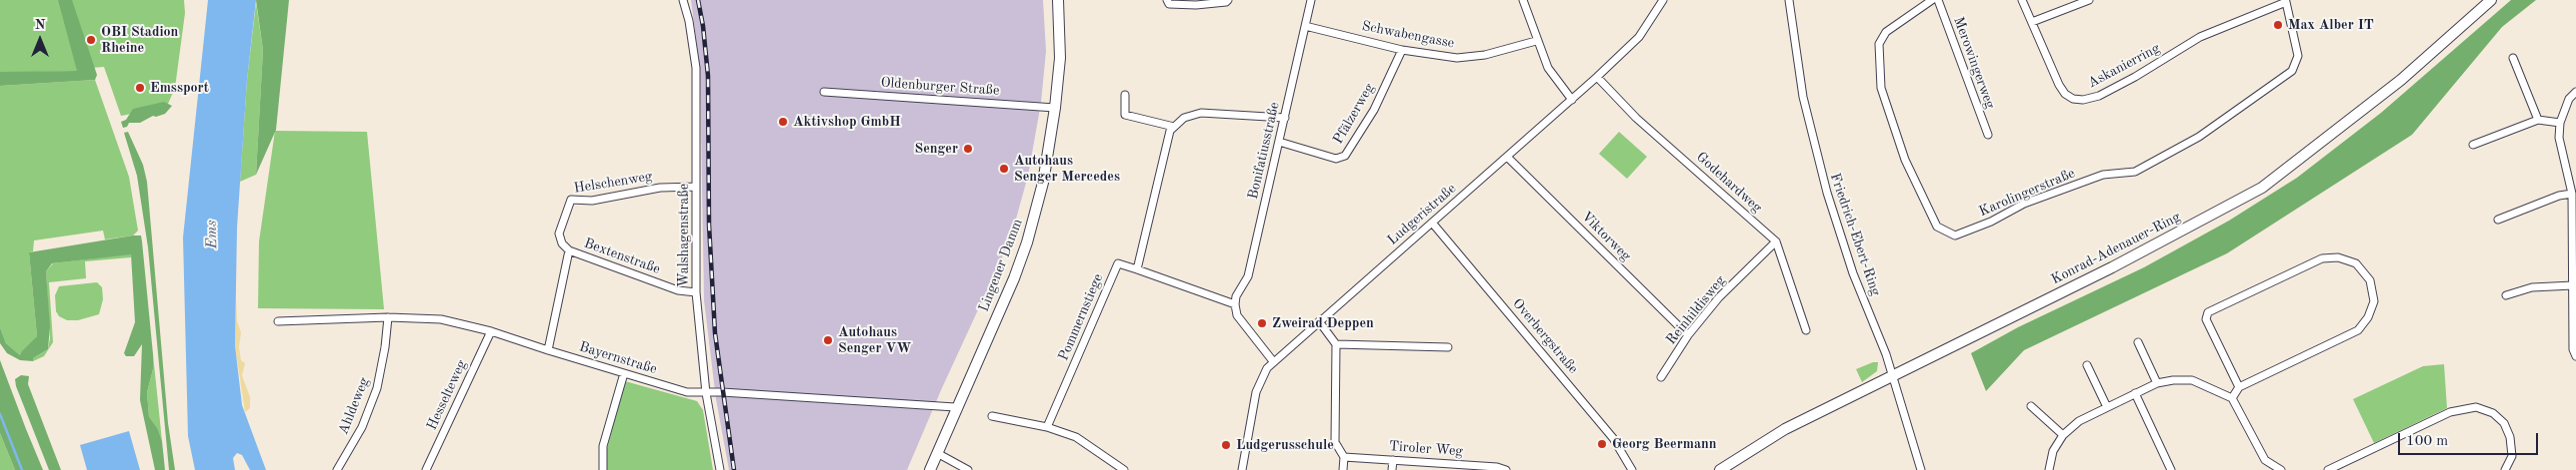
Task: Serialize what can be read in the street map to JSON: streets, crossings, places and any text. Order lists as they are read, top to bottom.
{
  "streets": {
    "main road": ["Konrad-Adenauer-Ring", "Lingener Damm"],
    "street": [
      "Schwabengasse",
      "Merowingerweg",
      "Askanierring",
      "Oldenburger Straße",
      "Pfälzerweg",
      "Bonifatiusstraße",
      "Helschenweg",
      "Godehardweg",
      "Karolingerstraße",
      "Ludgeristraße",
      "Friedrich-Ebert-Ring",
      "Walshagenstraße",
      "Viktorweg",
      "Bextenstraße",
      "Reinhildisweg",
      "Pommernstiege",
      "Overbergstraße",
      "Bayernstraße",
      "Hesselteweg",
      "Ahldeweg",
      "Tiroler Weg"
    ]
  },
  "crossings": [
    ["Schwabengasse", "Pfälzerweg"],
    ["Schwabengasse", "Bonifatiusstraße"],
    ["Askanierring", "Karolingerstraße"],
    ["Oldenburger Straße", "Lingener Damm"],
    ["Pfälzerweg", "Bonifatiusstraße"],
    ["Helschenweg", "Walshagenstraße"],
    ["Helschenweg", "Bextenstraße"],
    ["Godehardweg", "Ludgeristraße"],
    ["Godehardweg", "Reinhildisweg"],
    ["Ludgeristraße", "Viktorweg"],
    ["Ludgeristraße", "Overbergstraße"],
    ["Friedrich-Ebert-Ring", "Konrad-Adenauer-Ring"],
    ["Walshagenstraße", "Bextenstraße"],
    ["Walshagenstraße", "Bayernstraße"],
    ["Viktorweg", "Reinhildisweg"],
    ["Lingener Damm", "Bayernstraße"],
    ["Bayernstraße", "Hesselteweg"],
    ["Bayernstraße", "Ahldeweg"]
  ],
  "water": ["Ems"],
  "places": [
    "Max Alber IT",
    "OBI Stadion Rheine",
    "Emssport",
    "Aktivshop GmbH",
    "Senger",
    "Autohaus Senger Mercedes",
    "Zweirad Deppen",
    "Autohaus Senger VW",
    "Georg Beermann",
    "Ludgerusschule"
  ],
  "scale_bar": "100 m",
  "north": "top"
}
